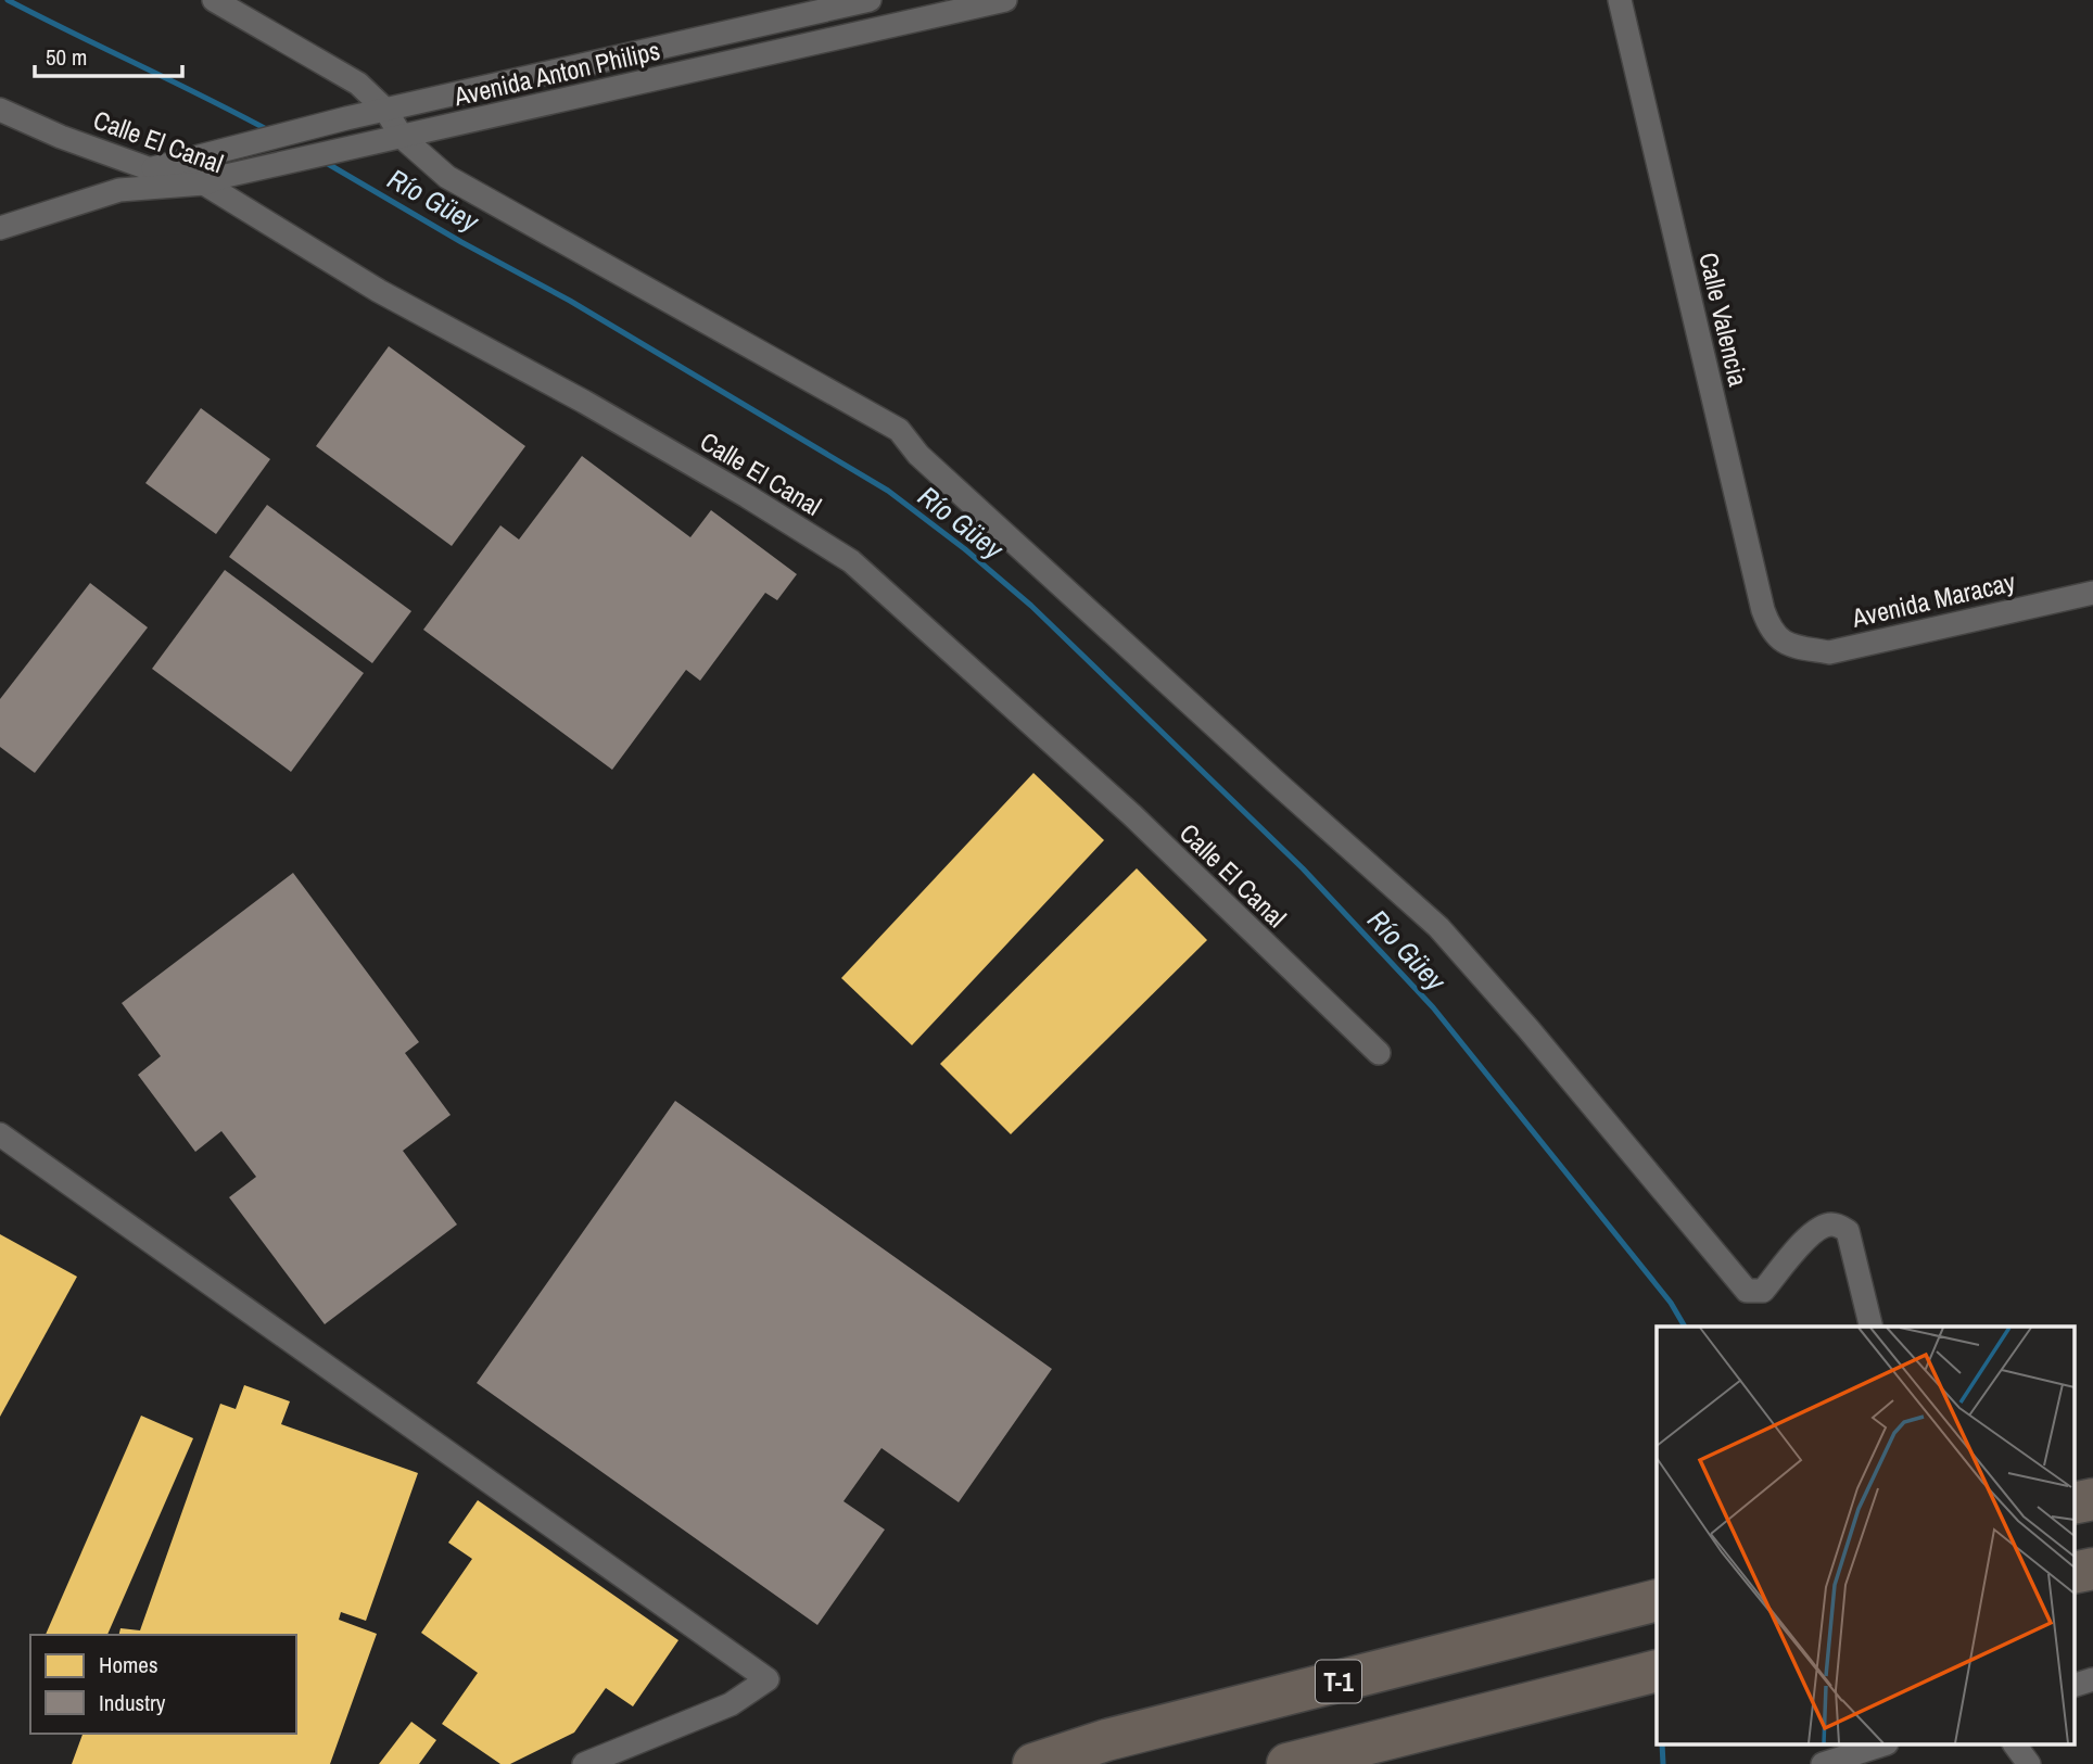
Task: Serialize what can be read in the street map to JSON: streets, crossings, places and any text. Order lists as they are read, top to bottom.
{
  "streets": {
    "highway": ["T-1"],
    "street": [
      "Avenida Anton Philips",
      "Calle El Canal",
      "Calle Valencia",
      "Avenida Maracay"
    ]
  },
  "crossings": [
    ["Avenida Anton Philips", "Calle El Canal"],
    ["Calle Valencia", "Avenida Maracay"]
  ],
  "water": ["Río Güey"],
  "legend": ["Homes", "Industry"],
  "scale_bar": "50 m"
}
